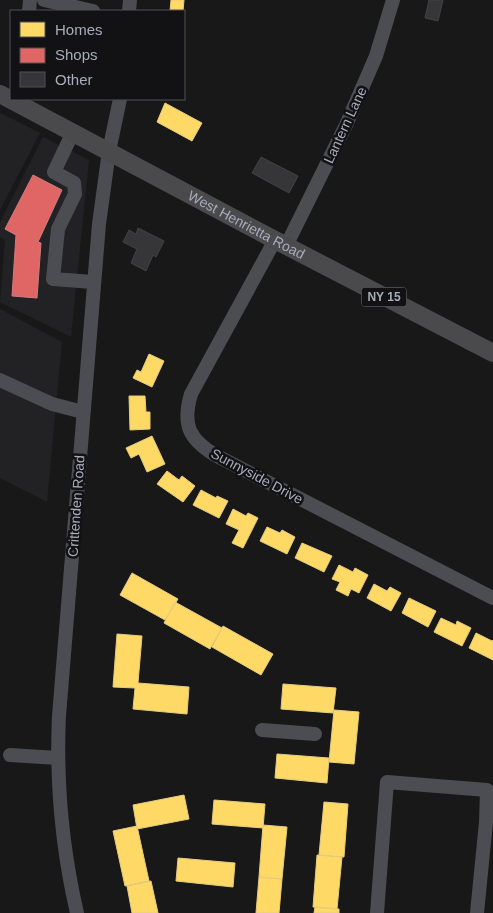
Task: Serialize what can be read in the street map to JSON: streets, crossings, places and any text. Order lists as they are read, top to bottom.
{
  "streets": {
    "main road": ["West Henrietta Road", "NY 15"],
    "street": ["Lantern Lane", "Sunnyside Drive", "Crittenden Road"]
  },
  "crossings": [
    ["Lantern Lane", "West Henrietta Road"],
    ["Lantern Lane", "Sunnyside Drive"],
    ["West Henrietta Road", "Sunnyside Drive"],
    ["West Henrietta Road", "Crittenden Road"]
  ],
  "legend": ["Homes", "Shops", "Other"]
}
